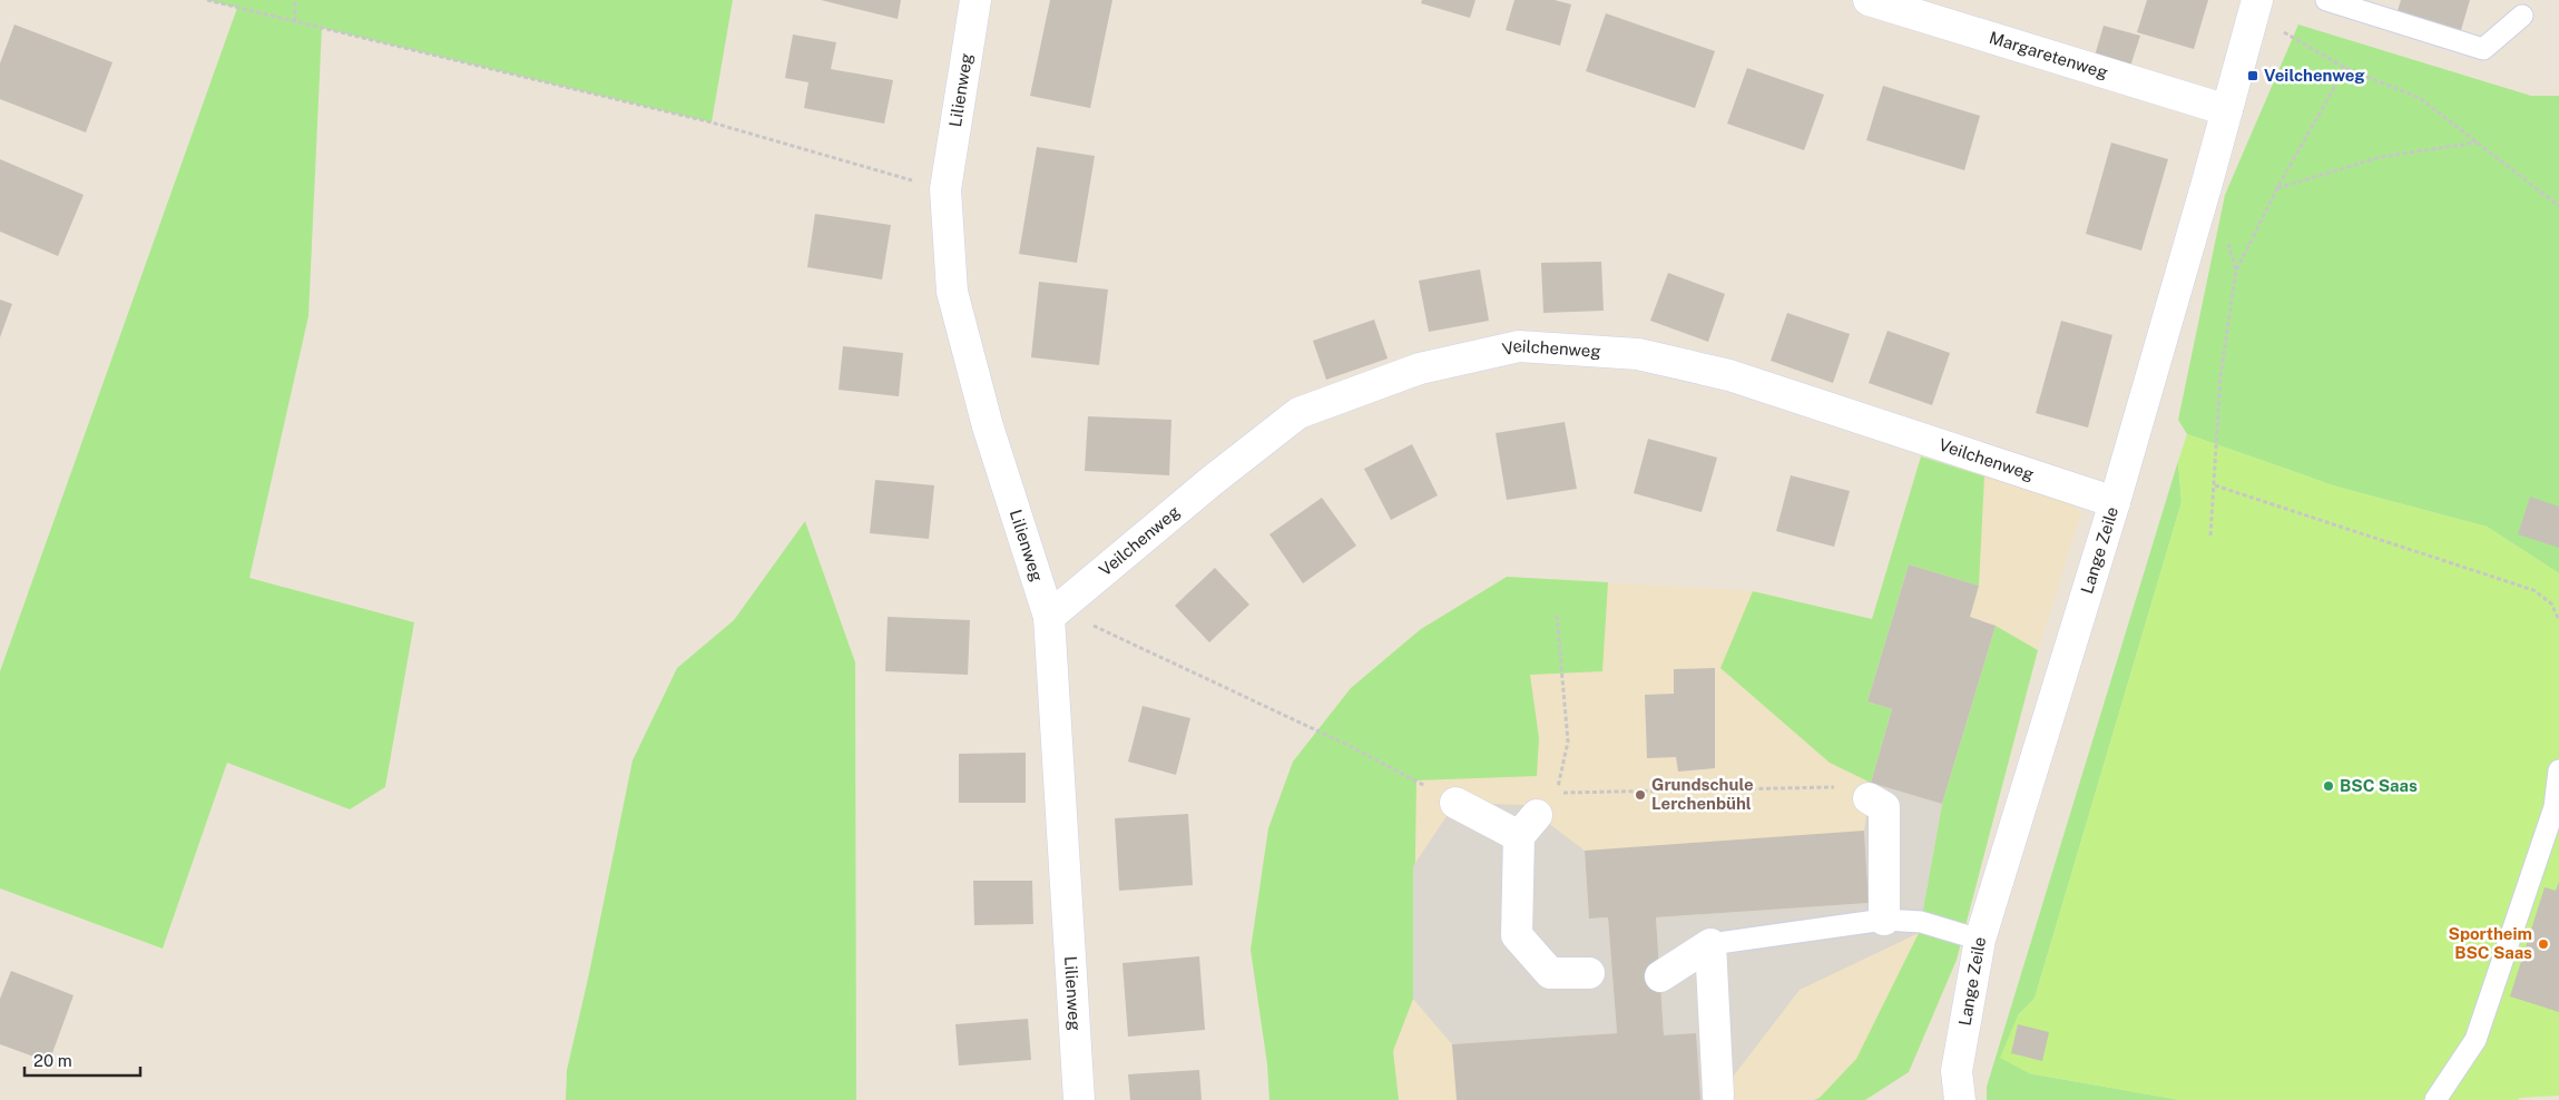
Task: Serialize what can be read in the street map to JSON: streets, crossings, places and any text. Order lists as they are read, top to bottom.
{
  "streets": {
    "street": [
      "Margaretenweg",
      "Lilienweg",
      "Veilchenweg",
      "Lange Zeile"
    ]
  },
  "crossings": [
    ["Margaretenweg", "Lange Zeile"],
    ["Lilienweg", "Veilchenweg"],
    ["Veilchenweg", "Lange Zeile"]
  ],
  "places": {
    "transit": ["Veilchenweg"],
    "other": ["BSC Saas", "Grundschule Lerchenbühl", "Sportheim BSC Saas"]
  },
  "scale_bar": "20 m"
}
